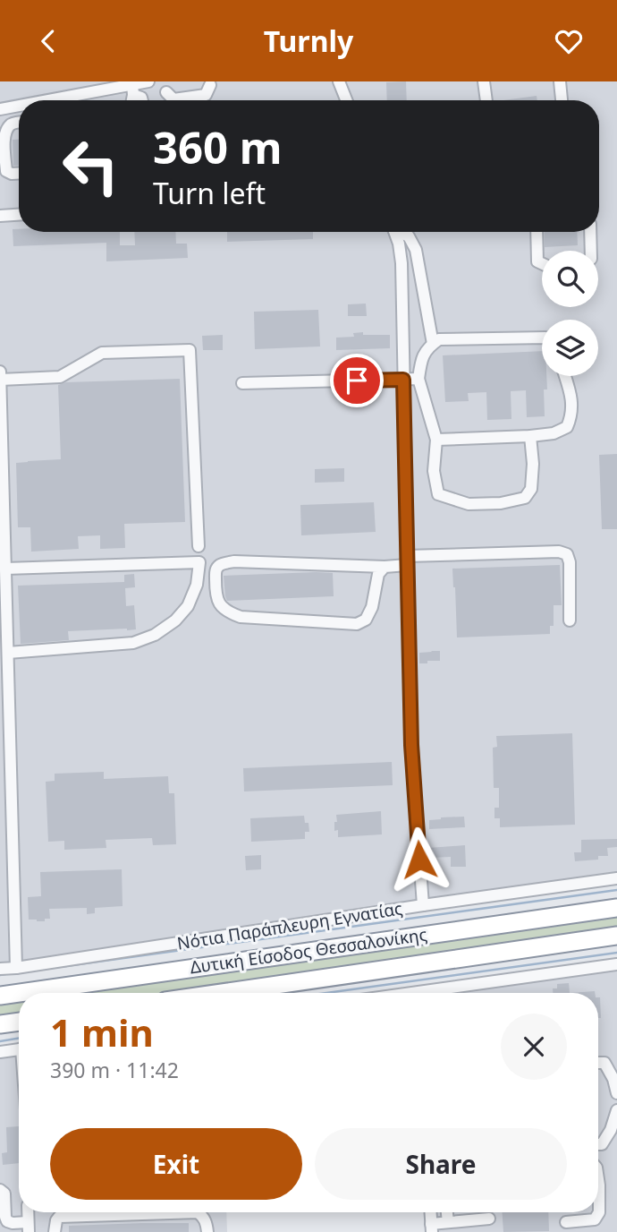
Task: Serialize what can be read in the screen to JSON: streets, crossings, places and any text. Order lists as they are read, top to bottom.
{
  "streets": {
    "highway": ["Δυτική Είσοδος Θεσσαλονίκης"],
    "street": ["Νότια Παράπλευρη Εγνατίας"]
  },
  "page": {
    "header": "Turnly",
    "turn": ["360 m", "Turn left"],
    "heading": ["1 min", "390 m · 11:42"],
    "buttons": ["Exit", "Share"]
  }
}
